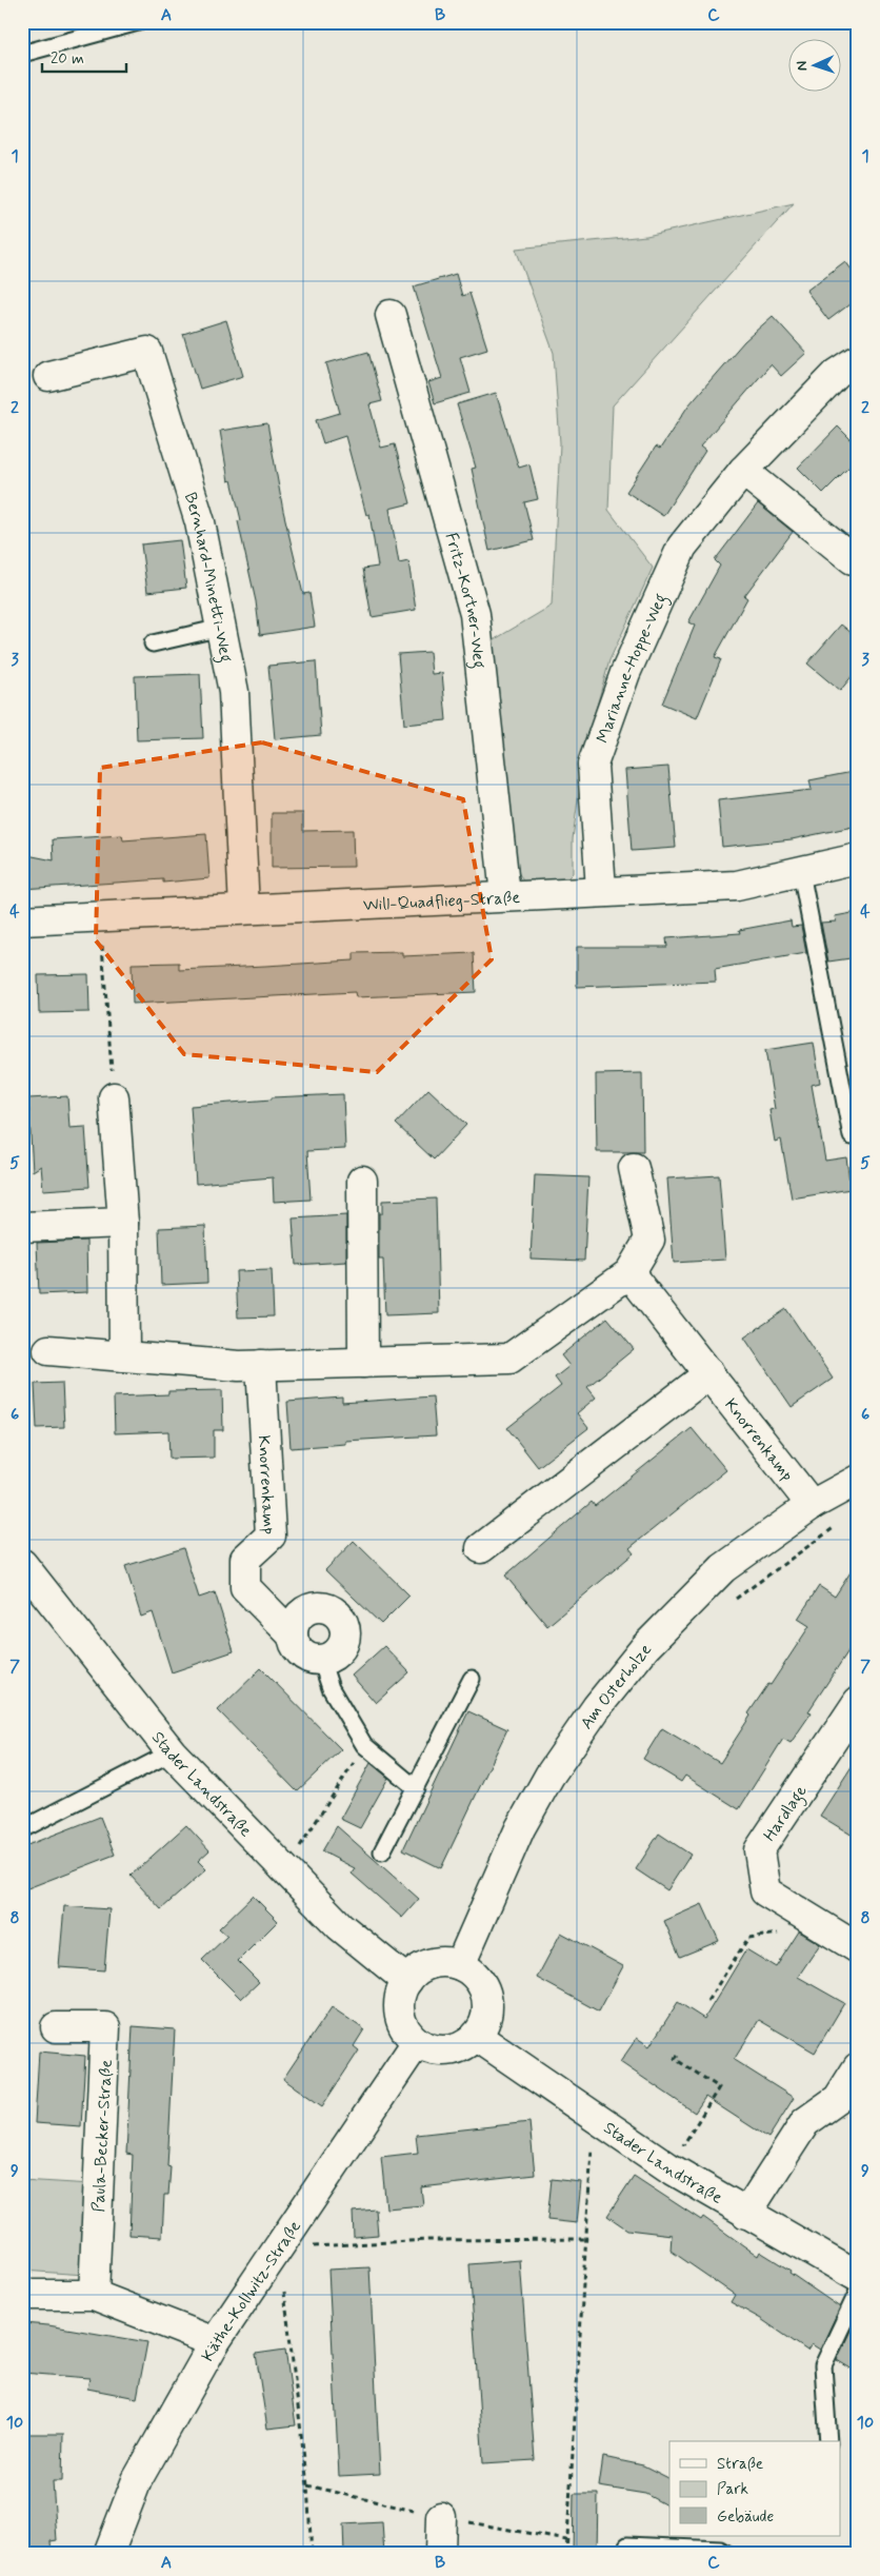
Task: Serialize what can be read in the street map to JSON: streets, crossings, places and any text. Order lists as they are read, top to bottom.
{
  "streets": {
    "street": [
      "Bernhard-Minetti-Weg",
      "Fritz-Kortner-Weg",
      "Marianne-Hoppe-Weg",
      "Will-Quadflieg-Straße",
      "Knorrenkamp",
      "Am Osterholze",
      "Stader Landstraße",
      "Hardlage",
      "Paula-Becker-Straße",
      "Käthe-Kollwitz-Straße"
    ]
  },
  "crossings": [
    ["Bernhard-Minetti-Weg", "Will-Quadflieg-Straße"],
    ["Fritz-Kortner-Weg", "Will-Quadflieg-Straße"],
    ["Marianne-Hoppe-Weg", "Will-Quadflieg-Straße"],
    ["Knorrenkamp", "Am Osterholze"],
    ["Am Osterholze", "Stader Landstraße"],
    ["Am Osterholze", "Käthe-Kollwitz-Straße"],
    ["Stader Landstraße", "Käthe-Kollwitz-Straße"]
  ],
  "legend": ["Straße", "Park", "Gebäude"],
  "scale_bar": "20 m",
  "north": "left",
  "grid": {
    "columns": ["A", "B", "C"],
    "rows": [
      "1",
      "2",
      "3",
      "4",
      "5",
      "6",
      "7",
      "8",
      "9",
      "10"
    ]
  }
}
